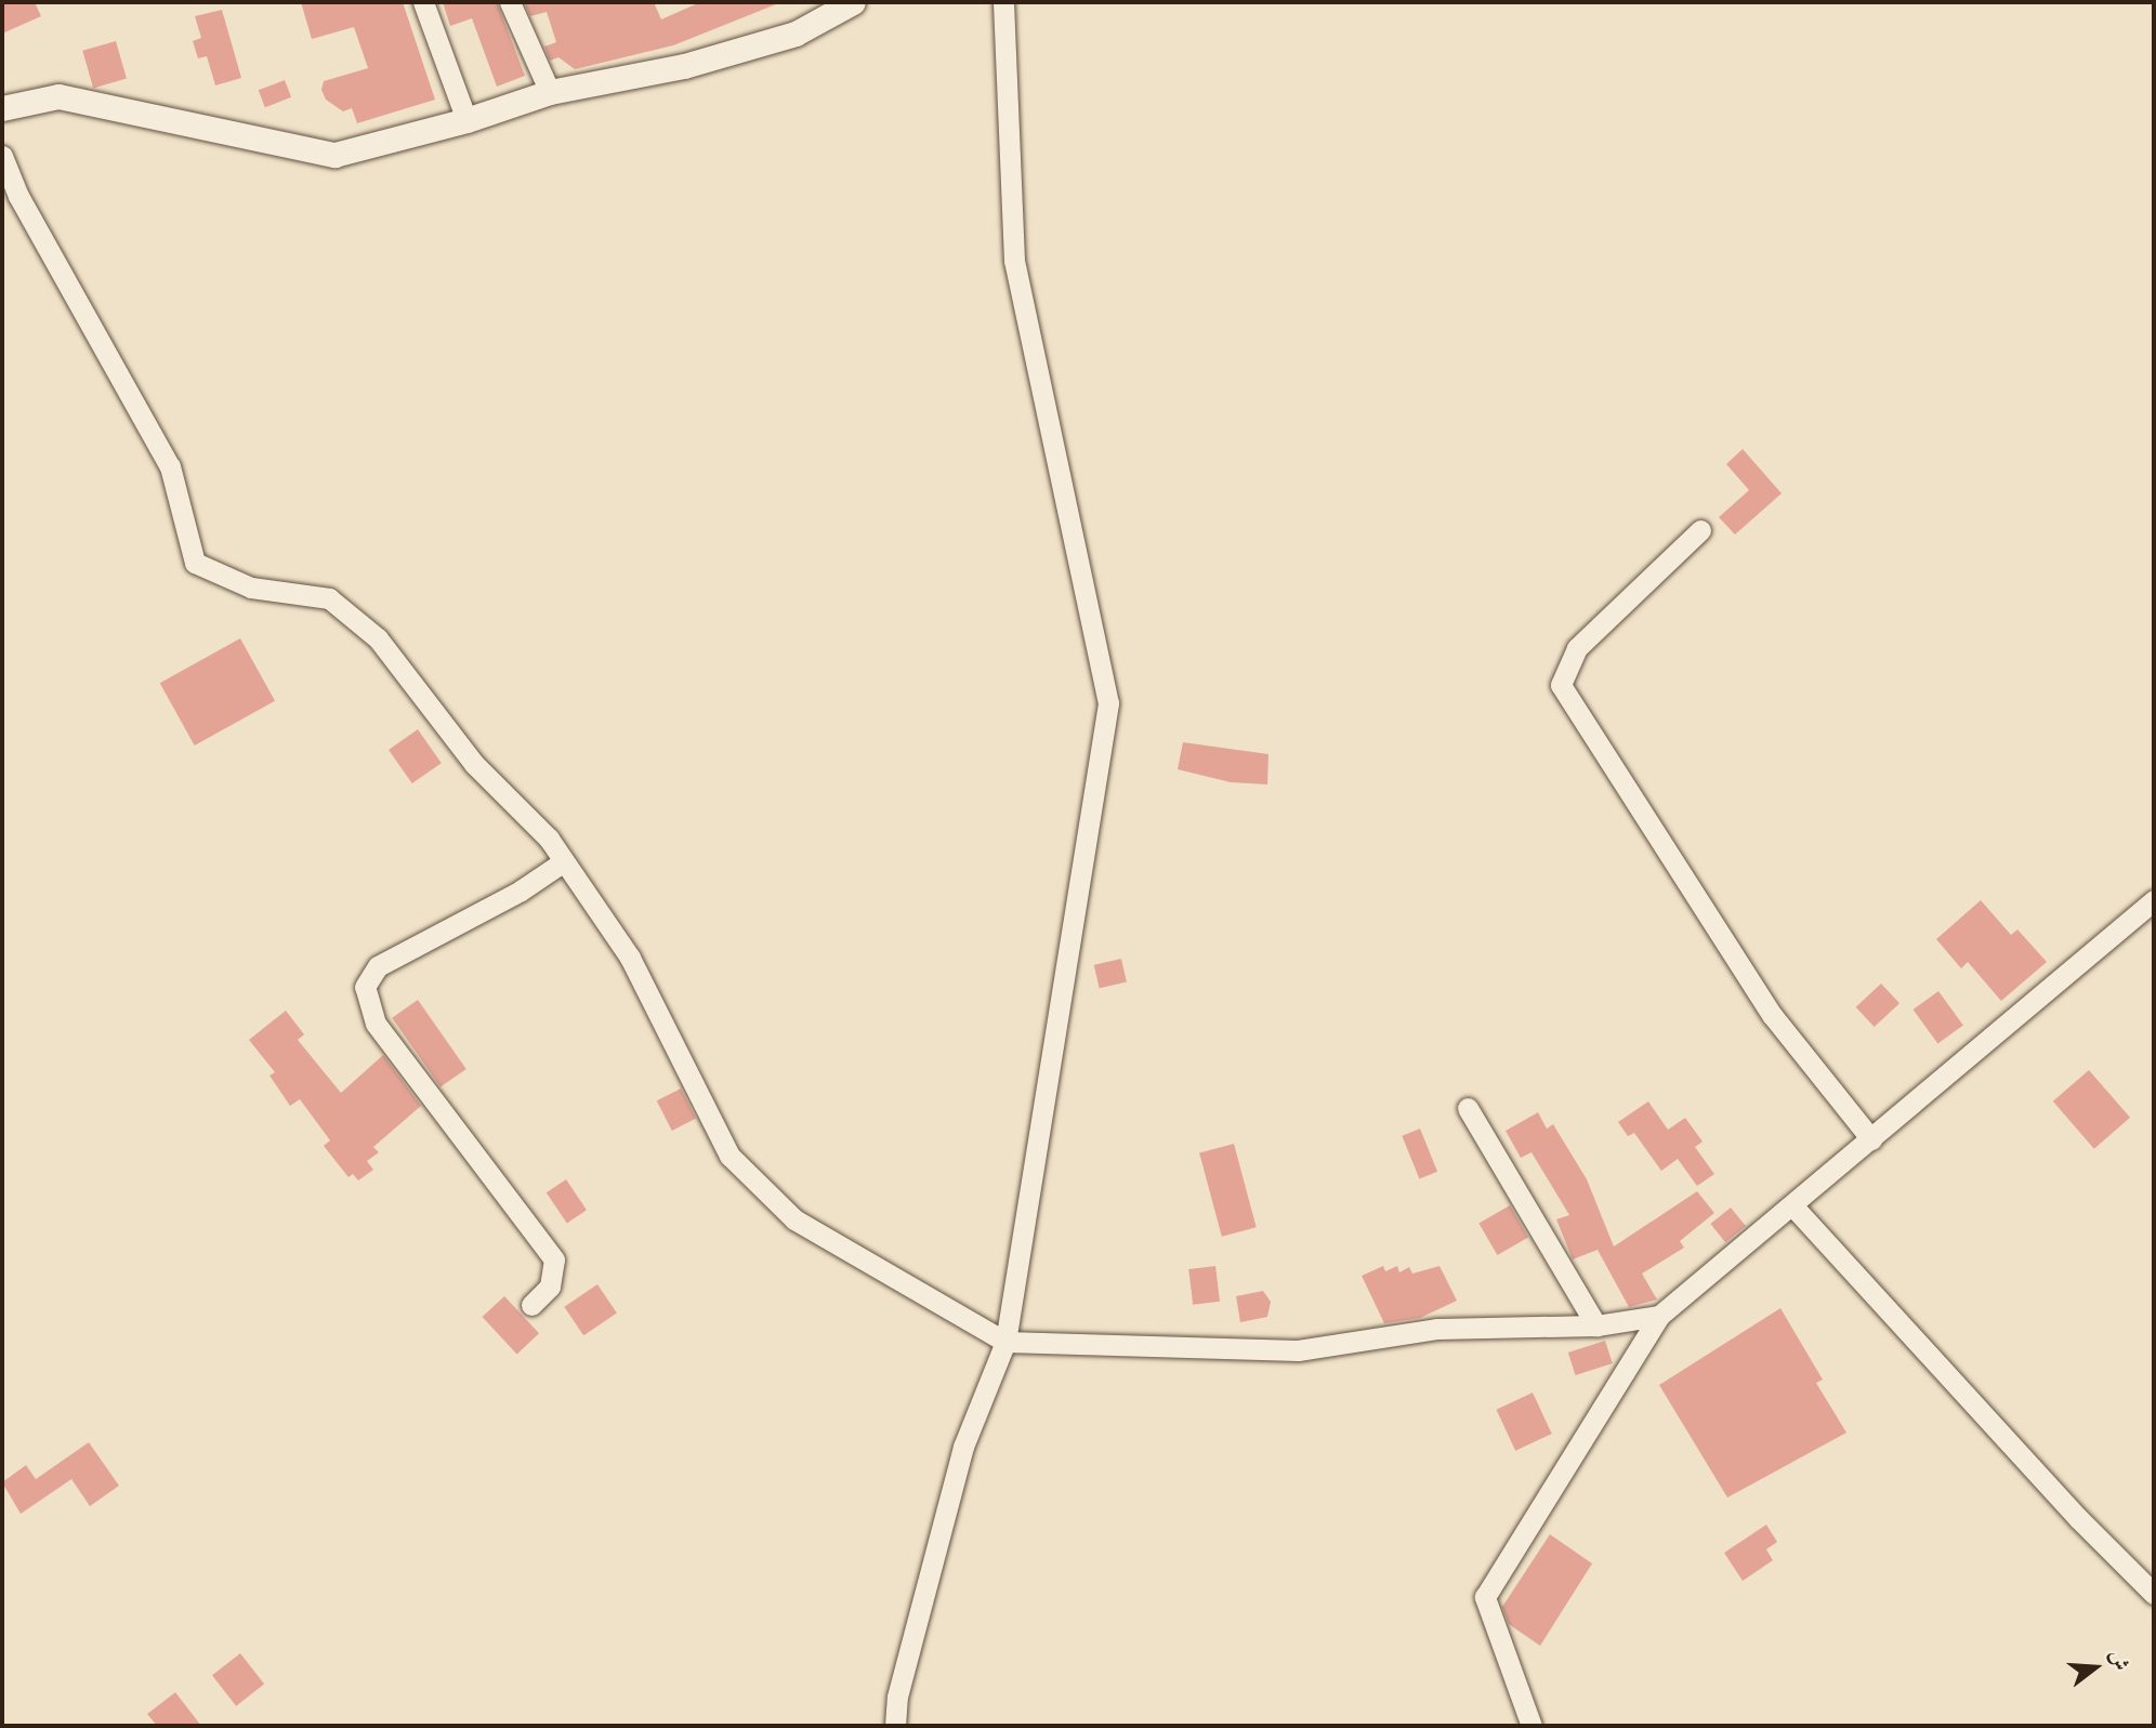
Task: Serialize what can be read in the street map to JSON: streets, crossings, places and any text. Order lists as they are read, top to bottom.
{
  "north": "right"
}
